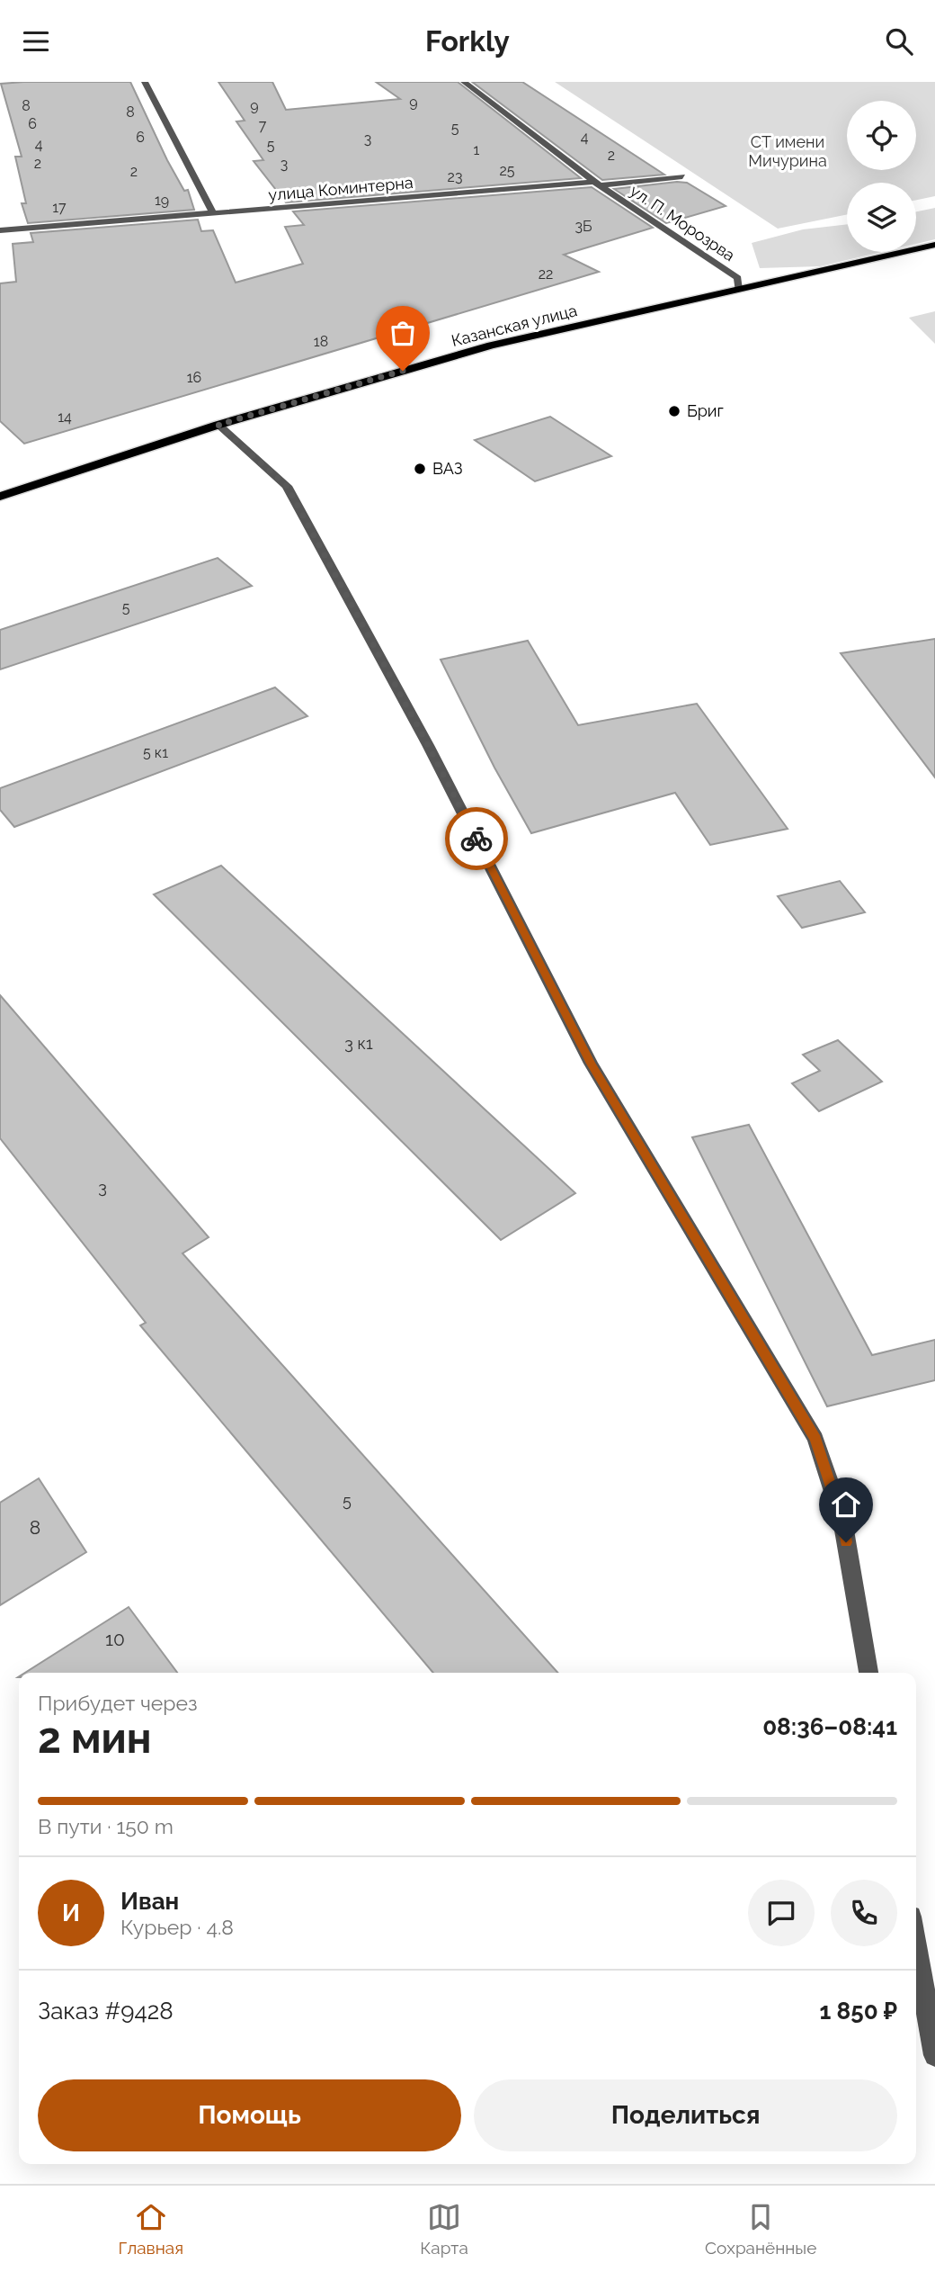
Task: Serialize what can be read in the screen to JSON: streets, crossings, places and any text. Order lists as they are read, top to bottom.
{
  "streets": {
    "highway": ["Казанская улица"],
    "street": ["улица Коминтерна", "ул. П. Морозрва"]
  },
  "crossings": [
    ["улица Коминтерна", "ул. П. Морозрва"],
    ["ул. П. Морозрва", "Казанская улица"]
  ],
  "parks": ["СТ имени Мичурина"],
  "places": ["Бриг", "ВАЗ"],
  "house_numbers": [
    "9",
    "8",
    "9",
    "8",
    "6",
    "7",
    "5",
    "6",
    "4",
    "3",
    "4",
    "5",
    "1",
    "2",
    "2",
    "3",
    "25",
    "2",
    "23",
    "19",
    "17",
    "3Б",
    "22",
    "18",
    "16",
    "14",
    "5",
    "5 к1",
    "3 к1",
    "3",
    "5",
    "8",
    "10"
  ],
  "page": {
    "header": "Forkly",
    "heading": ["2 мин", "Прибудет через", "08:36–08:41"],
    "panel": [
      "Иван",
      "Курьер · 4.8",
      "Заказ #9428",
      "1 850 ₽"
    ],
    "bar": "В пути · 150 m",
    "round": "И",
    "buttons": ["Помощь", "Поделиться"],
    "tabs": ["Главная", "Карта", "Сохранённые"]
  }
}
